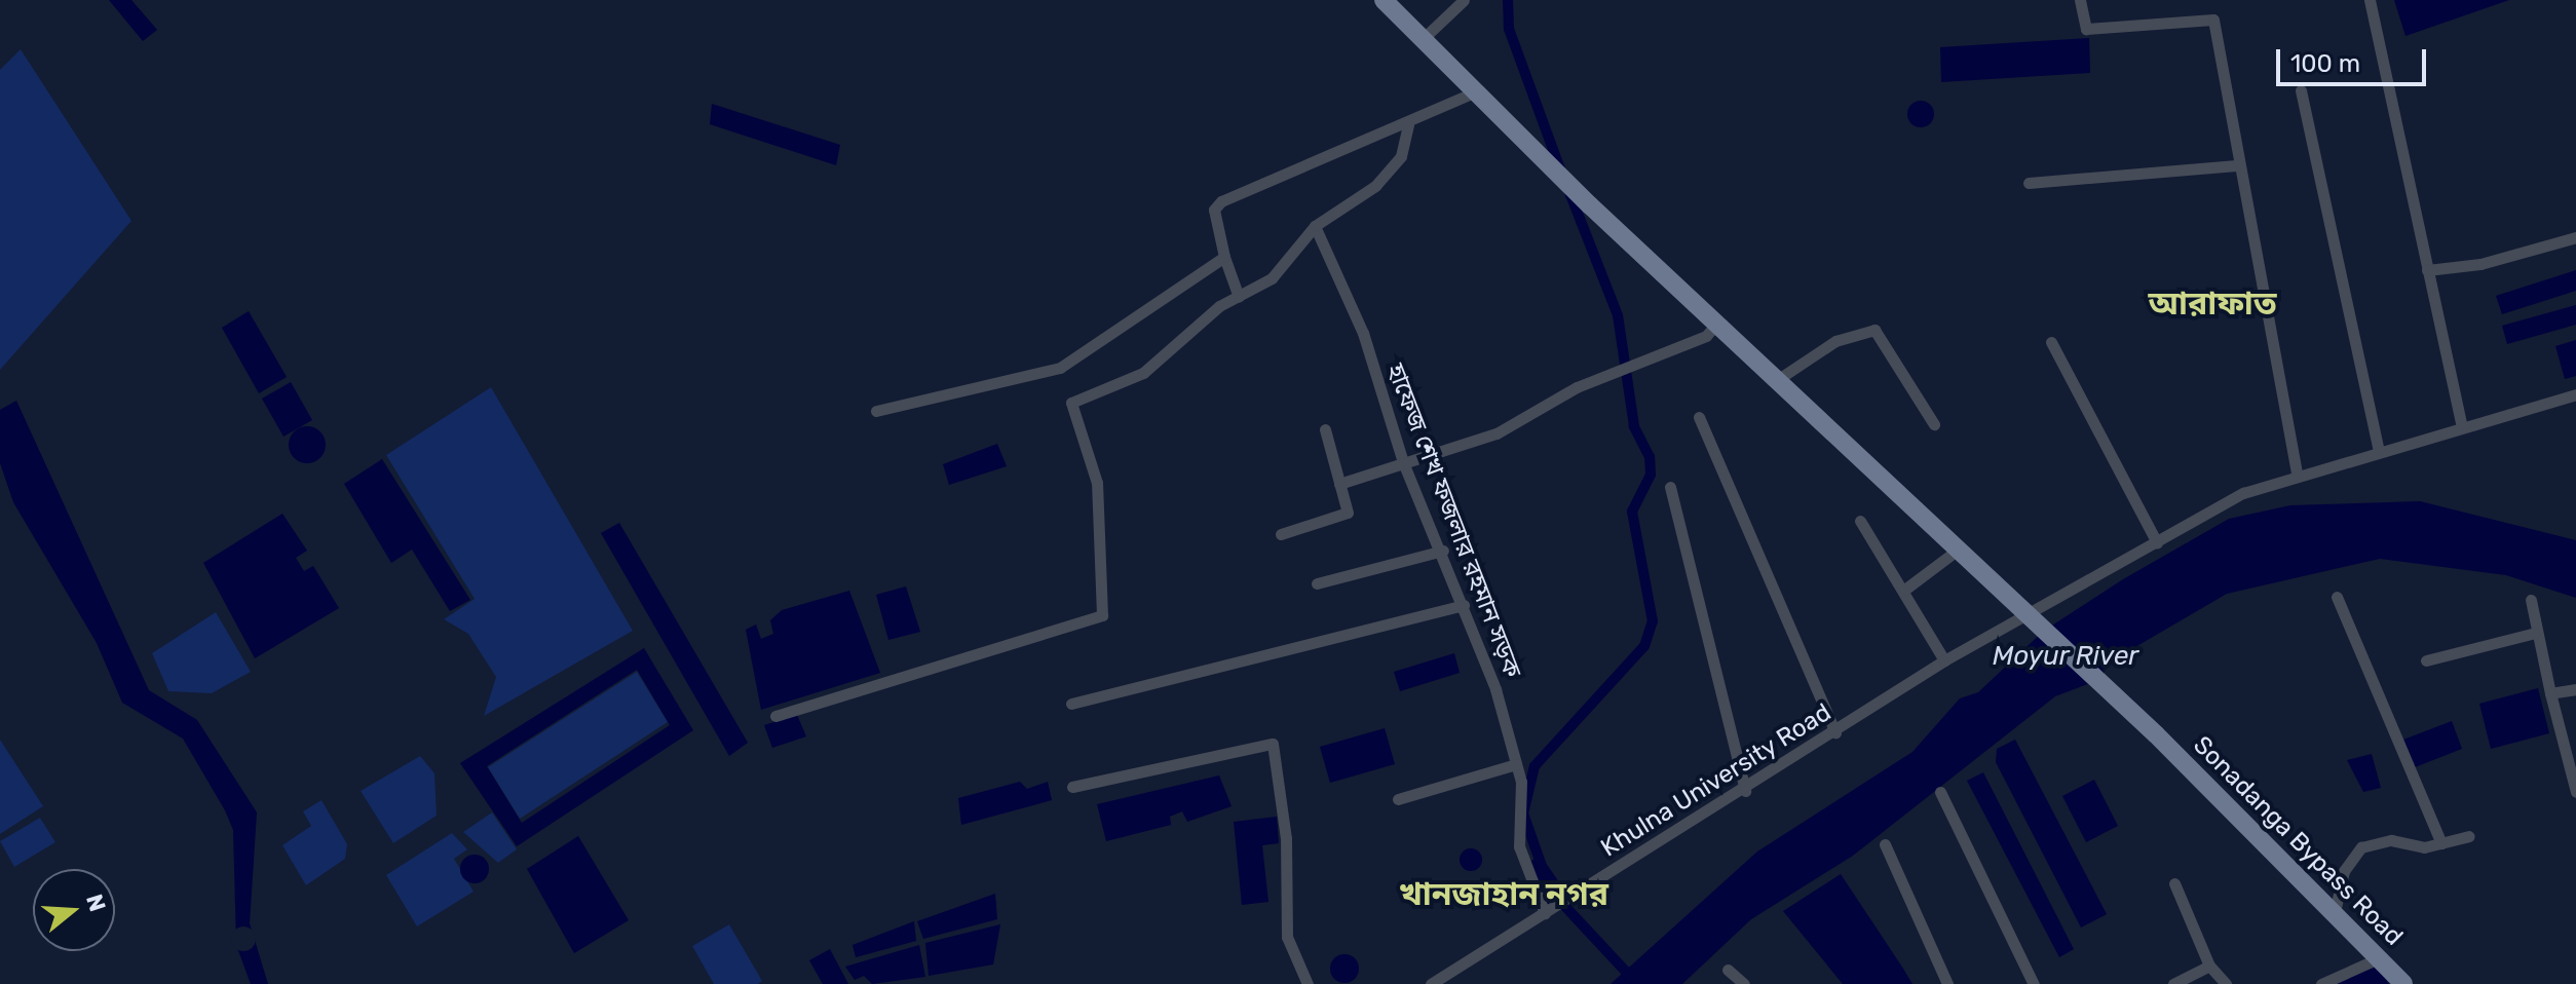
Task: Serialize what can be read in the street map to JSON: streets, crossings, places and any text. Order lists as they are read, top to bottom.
{
  "streets": {
    "main road": ["Sonadanga Bypass Road"],
    "street": ["হাফেজ শেখ ফজলার রহমান সড়ক", "Khulna University Road"]
  },
  "crossings": [
    ["হাফেজ শেখ ফজলার রহমান সড়ক", "Khulna University Road"],
    ["Khulna University Road", "Sonadanga Bypass Road"]
  ],
  "districts": ["আরাফাত", "খানজাহান নগর"],
  "water": ["Moyur River"],
  "scale_bar": "100 m",
  "north": "right"
}
